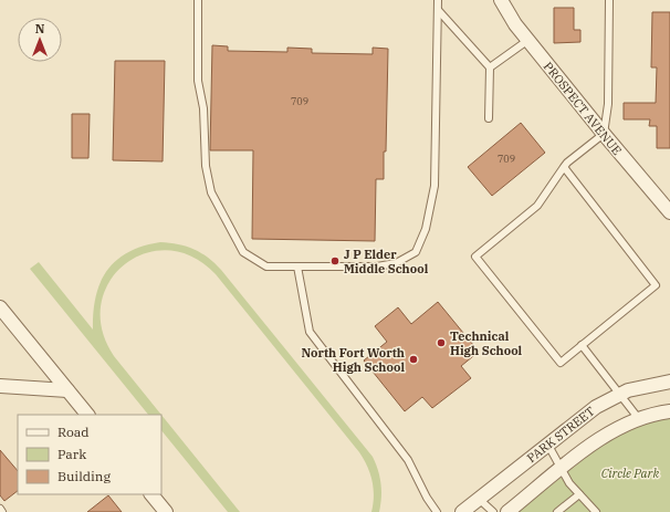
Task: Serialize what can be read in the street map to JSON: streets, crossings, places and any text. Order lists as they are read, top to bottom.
{
  "streets": {
    "street": ["PROSPECT AVENUE", "PARK STREET"]
  },
  "parks": ["Circle Park"],
  "places": ["J P Elder Middle School", "Technical High School", "North Fort Worth High School"],
  "house_numbers": ["709", "709"],
  "legend": ["Road", "Park", "Building"],
  "north": "top"
}
